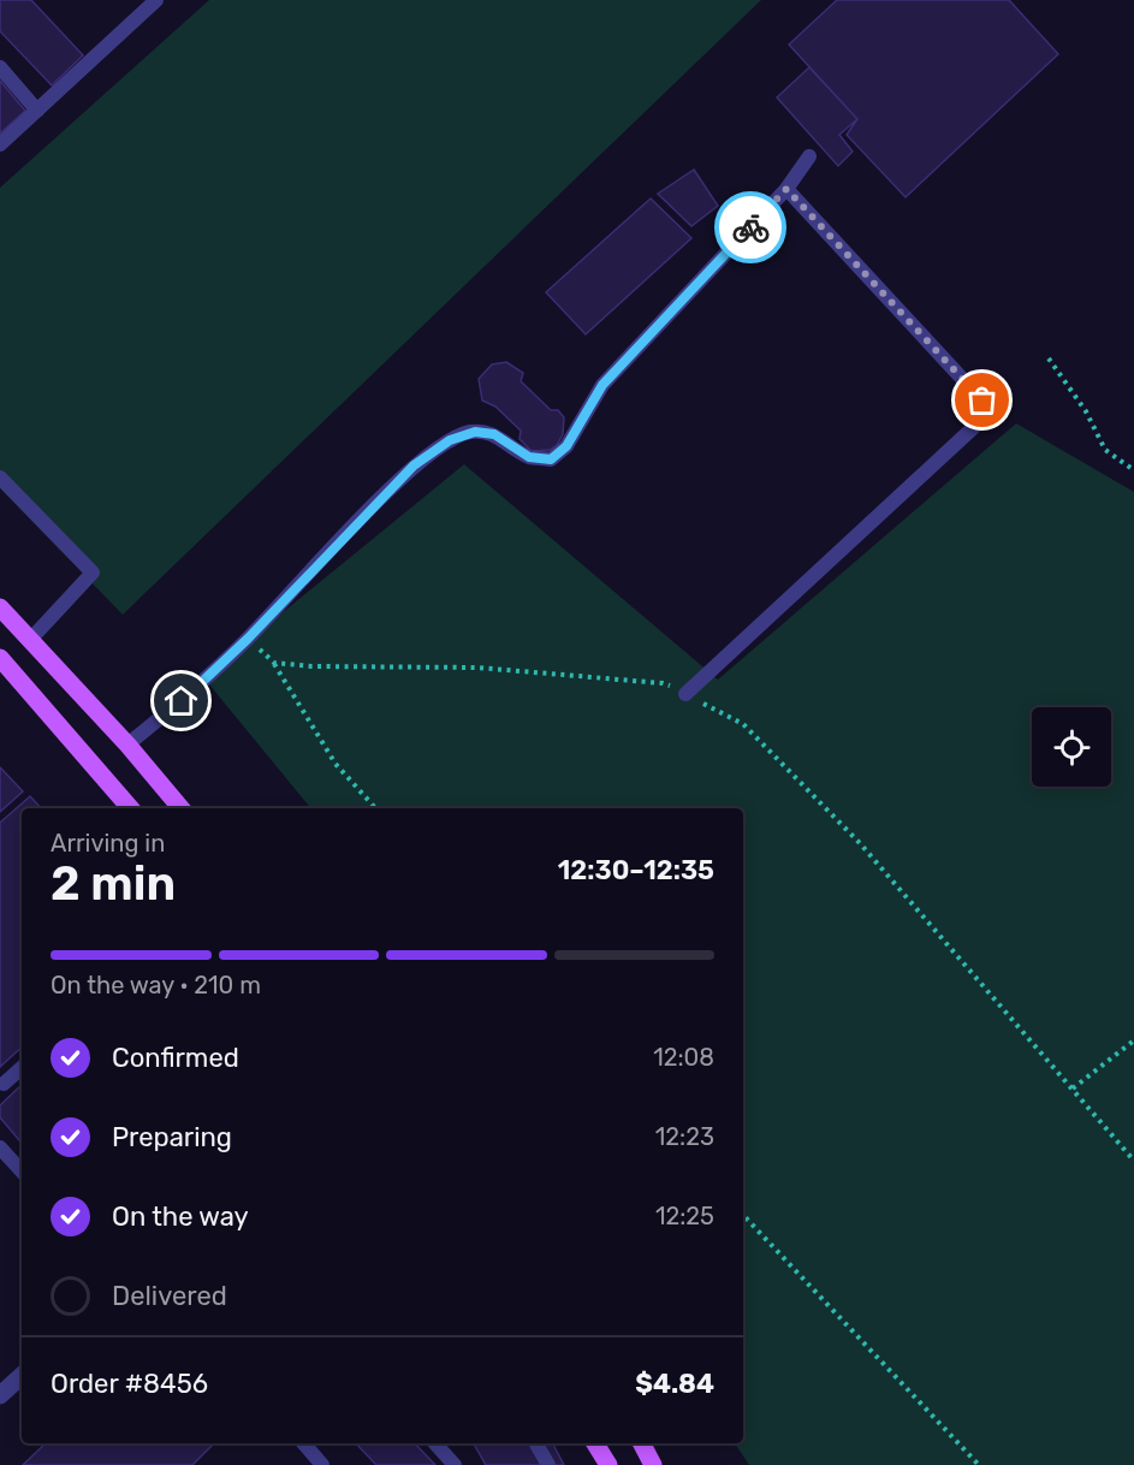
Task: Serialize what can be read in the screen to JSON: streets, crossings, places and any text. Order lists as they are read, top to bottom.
{
  "page": {
    "heading": ["2 min", "Arriving in", "12:30–12:35"],
    "panel": ["Order #8456", "$4.84"],
    "bar": "On the way · 210 m",
    "list": [
      ["Confirmed", "12:08"],
      ["Preparing", "12:23"],
      ["On the way", "12:25"],
      "Delivered"
    ]
  }
}
